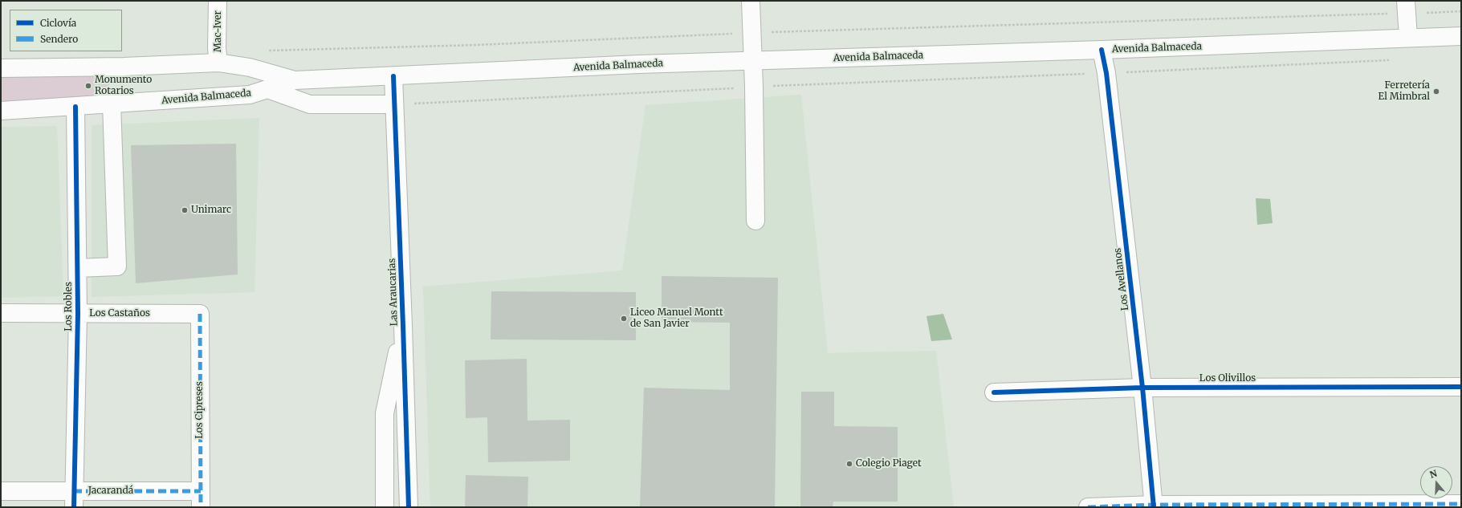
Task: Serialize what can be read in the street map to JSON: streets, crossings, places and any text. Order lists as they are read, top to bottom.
{
  "streets": {
    "street": [
      "Mac-Iver",
      "Avenida Balmaceda",
      "Los Avellanos",
      "Las Araucarias",
      "Los Robles",
      "Los Castaños",
      "Los Olivillos",
      "Los Cipreses",
      "Jacarandá"
    ]
  },
  "crossings": [
    ["Mac-Iver", "Avenida Balmaceda"],
    ["Avenida Balmaceda", "Los Avellanos"],
    ["Avenida Balmaceda", "Las Araucarias"],
    ["Avenida Balmaceda", "Los Robles"],
    ["Los Avellanos", "Los Olivillos"],
    ["Los Robles", "Los Castaños"],
    ["Los Robles", "Jacarandá"],
    ["Los Castaños", "Los Cipreses"],
    ["Los Cipreses", "Jacarandá"]
  ],
  "places": [
    "Monumento Rotarios",
    "Ferretería El Mimbral",
    "Unimarc",
    "Liceo Manuel Montt de San Javier",
    "Colegio Piaget"
  ],
  "legend": ["Ciclovía", "Sendero"],
  "north": "top"
}
